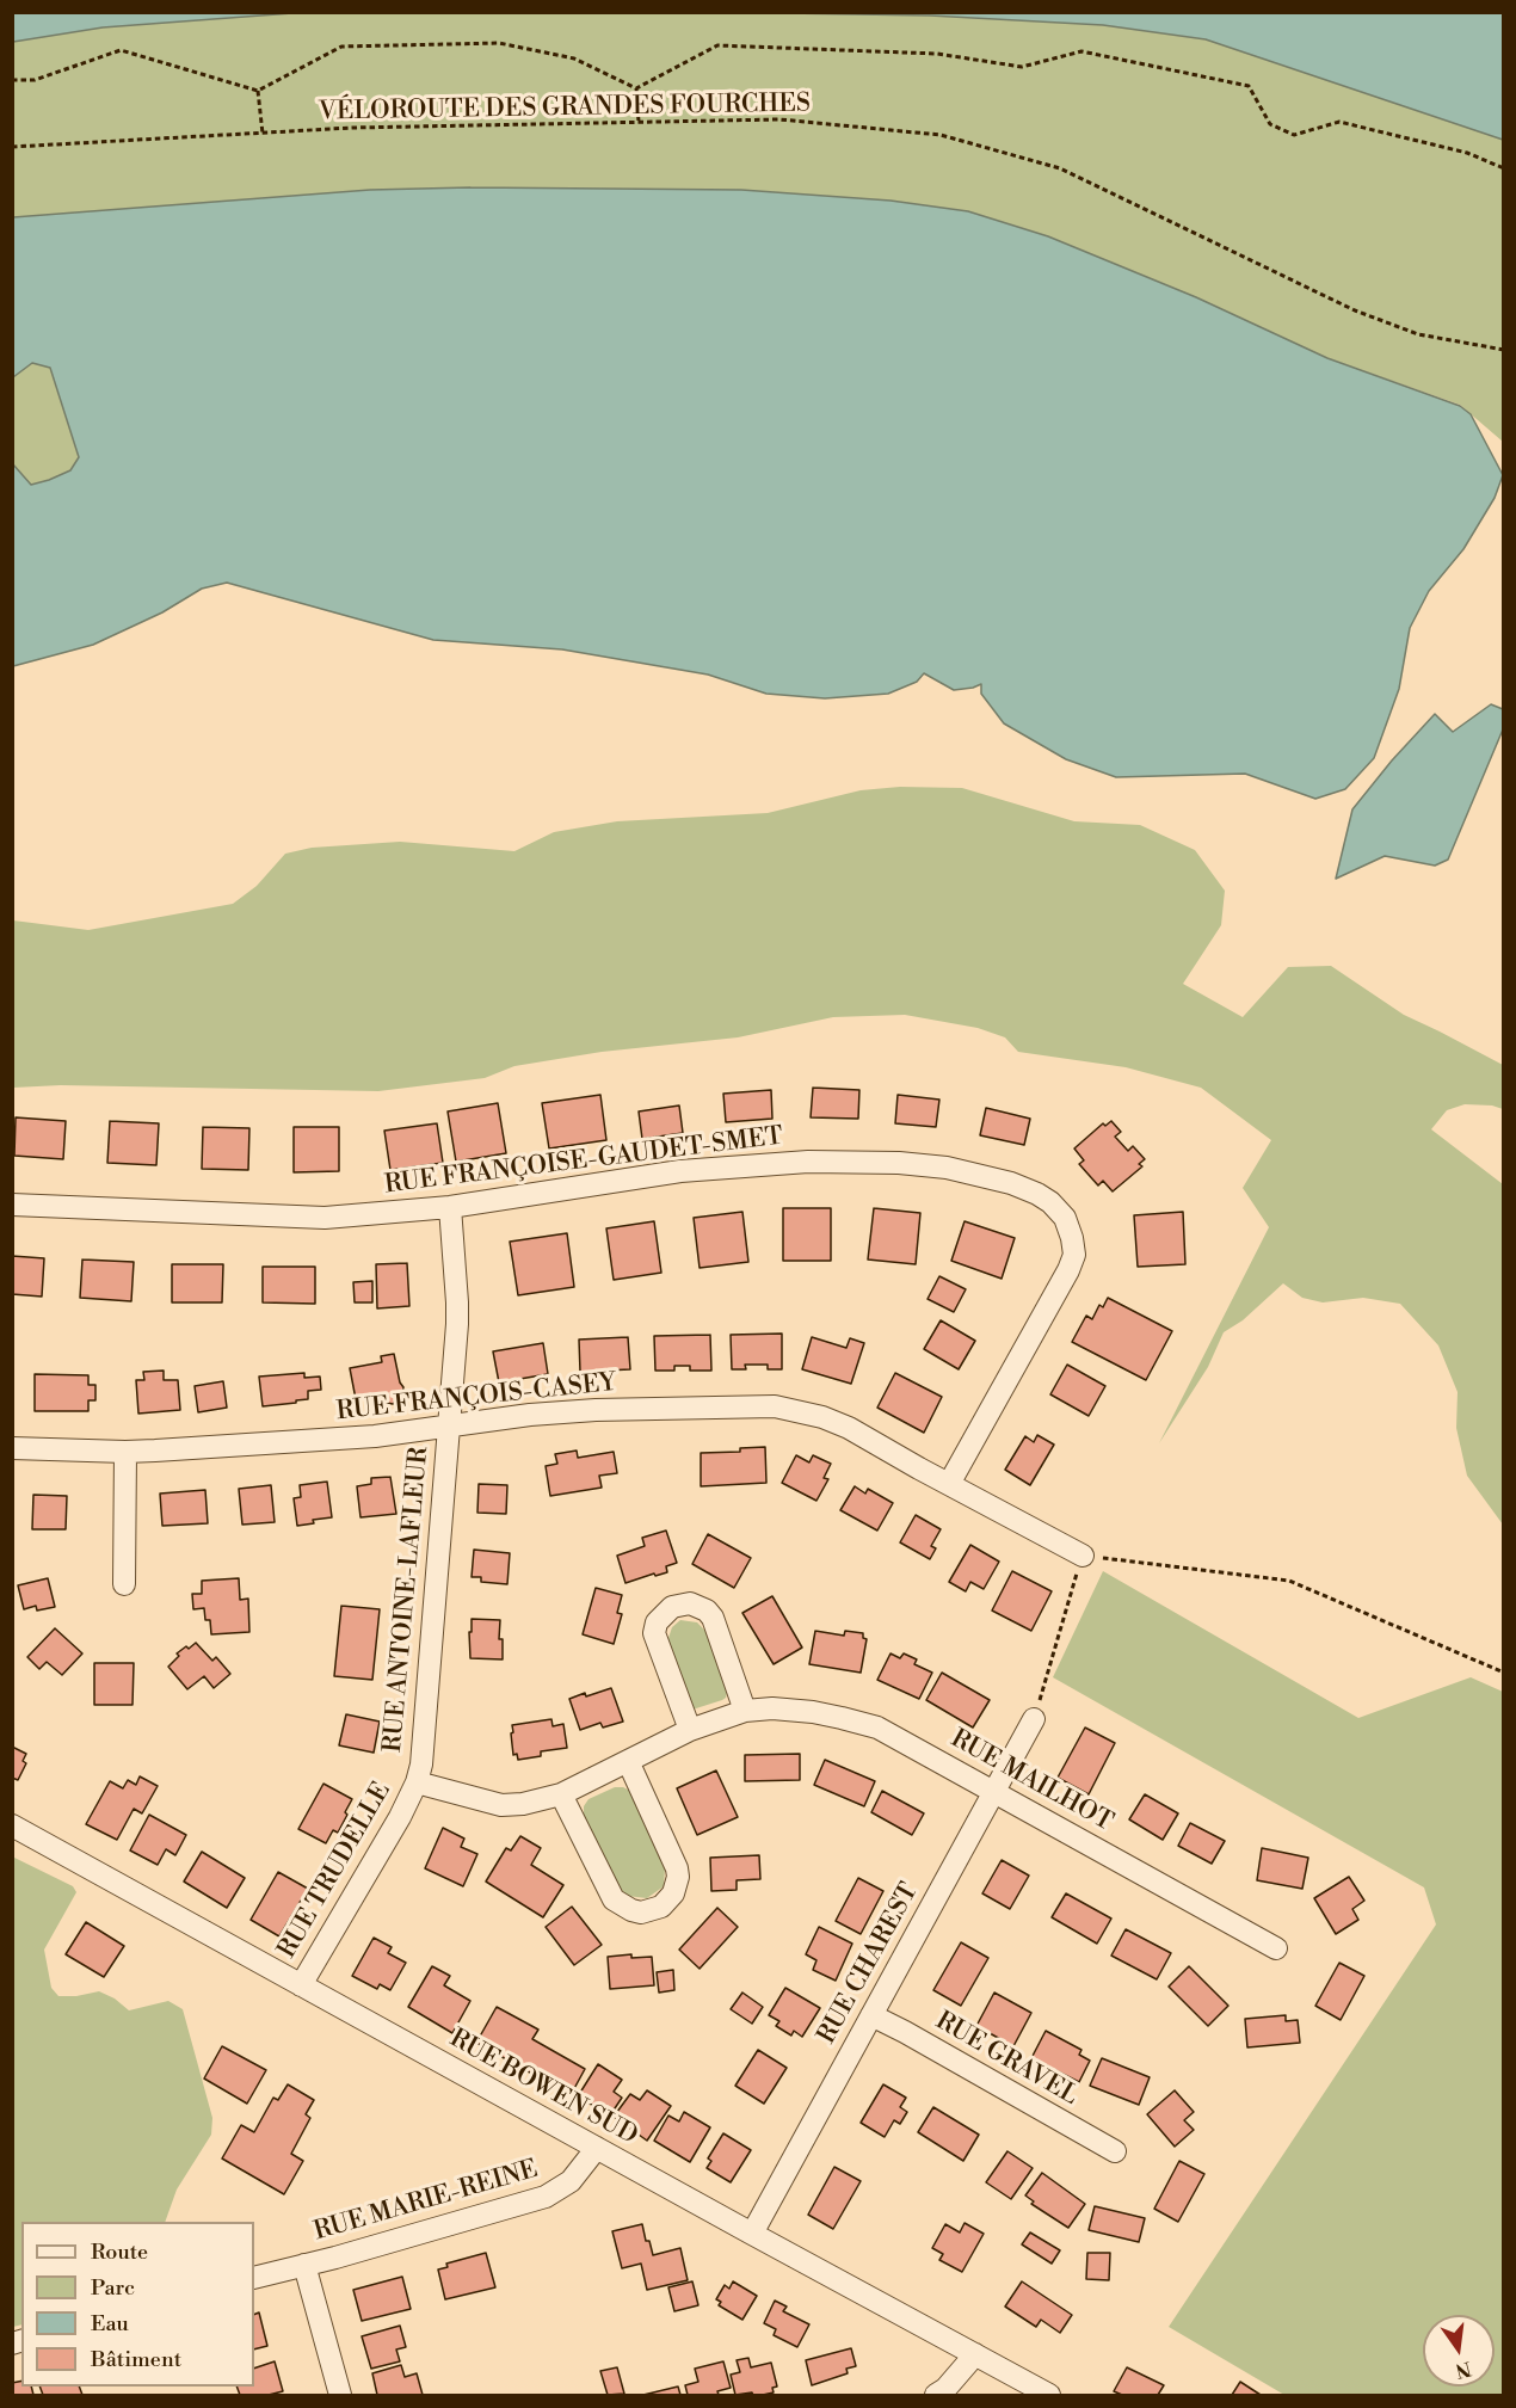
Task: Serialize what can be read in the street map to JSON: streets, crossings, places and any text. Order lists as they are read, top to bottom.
{
  "streets": {
    "street": [
      "RUE FRANÇOISE-GAUDET-SMET",
      "RUE FRANÇOIS-CASEY",
      "RUE ANTOINE-LAFLEUR",
      "RUE MAILHOT",
      "RUE TRUDELLE",
      "RUE CHAREST",
      "RUE GRAVEL",
      "RUE BOWEN SUD",
      "RUE MARIE-REINE"
    ],
    "path": ["VÉLOROUTE DES GRANDES FOURCHES"]
  },
  "crossings": [
    ["RUE FRANÇOISE-GAUDET-SMET", "RUE FRANÇOIS-CASEY"],
    ["RUE FRANÇOISE-GAUDET-SMET", "RUE ANTOINE-LAFLEUR"],
    ["RUE FRANÇOIS-CASEY", "RUE ANTOINE-LAFLEUR"],
    ["RUE ANTOINE-LAFLEUR", "RUE MAILHOT"],
    ["RUE ANTOINE-LAFLEUR", "RUE TRUDELLE"],
    ["RUE MAILHOT", "RUE TRUDELLE"],
    ["RUE MAILHOT", "RUE CHAREST"],
    ["RUE TRUDELLE", "RUE BOWEN SUD"],
    ["RUE CHAREST", "RUE GRAVEL"],
    ["RUE CHAREST", "RUE BOWEN SUD"],
    ["RUE BOWEN SUD", "RUE MARIE-REINE"]
  ],
  "legend": [
    "Route",
    "Parc",
    "Eau",
    "Bâtiment"
  ],
  "north": "bottom"
}
